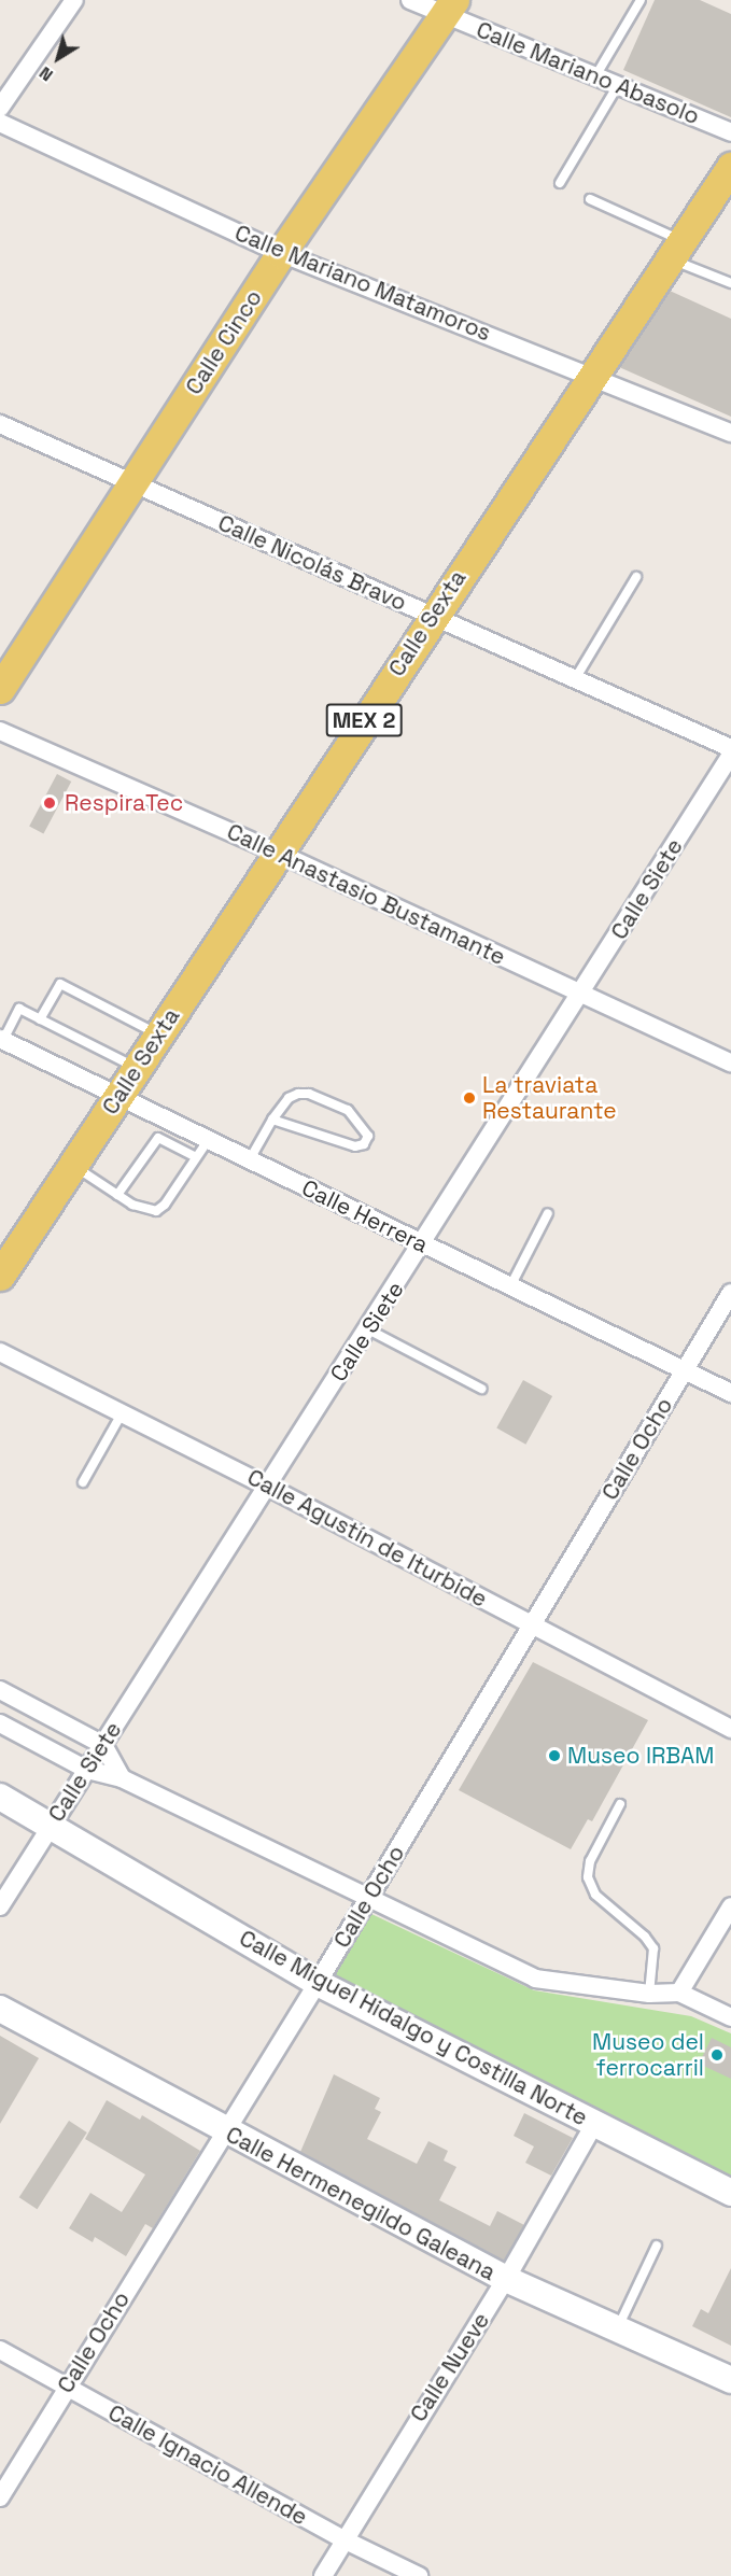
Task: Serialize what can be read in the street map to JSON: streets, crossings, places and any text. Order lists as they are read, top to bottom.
{
  "streets": {
    "main road": ["Calle Cinco", "Calle Sexta", "MEX 2"],
    "street": [
      "Calle Mariano Abasolo",
      "Calle Mariano Matamoros",
      "Calle Nicolás Bravo",
      "Calle Siete",
      "Calle Anastasio Bustamante",
      "Calle Herrera",
      "Calle Ocho",
      "Calle Agustín de Iturbide",
      "Calle Miguel Hidalgo y Costilla Norte",
      "Calle Hermenegildo Galeana",
      "Calle Nueve",
      "Calle Ignacio Allende"
    ]
  },
  "crossings": [
    ["Calle Mariano Abasolo", "Calle Cinco"],
    ["Calle Mariano Matamoros", "Calle Cinco"],
    ["Calle Mariano Matamoros", "Calle Sexta"],
    ["Calle Cinco", "Calle Nicolás Bravo"],
    ["Calle Nicolás Bravo", "Calle Sexta"],
    ["Calle Sexta", "Calle Anastasio Bustamante"],
    ["Calle Sexta", "Calle Herrera"],
    ["Calle Siete", "Calle Anastasio Bustamante"],
    ["Calle Siete", "Calle Herrera"],
    ["Calle Siete", "Calle Agustín de Iturbide"],
    ["Calle Siete", "Calle Miguel Hidalgo y Costilla Norte"],
    ["Calle Herrera", "Calle Ocho"],
    ["Calle Ocho", "Calle Agustín de Iturbide"],
    ["Calle Ocho", "Calle Miguel Hidalgo y Costilla Norte"],
    ["Calle Ocho", "Calle Hermenegildo Galeana"],
    ["Calle Ocho", "Calle Ignacio Allende"],
    ["Calle Miguel Hidalgo y Costilla Norte", "Calle Nueve"],
    ["Calle Hermenegildo Galeana", "Calle Nueve"],
    ["Calle Nueve", "Calle Ignacio Allende"]
  ],
  "places": [
    "RespiraTec",
    "La traviata Restaurante",
    "Museo IRBAM",
    "Museo del ferrocarril"
  ],
  "north": "bottom left"
}
